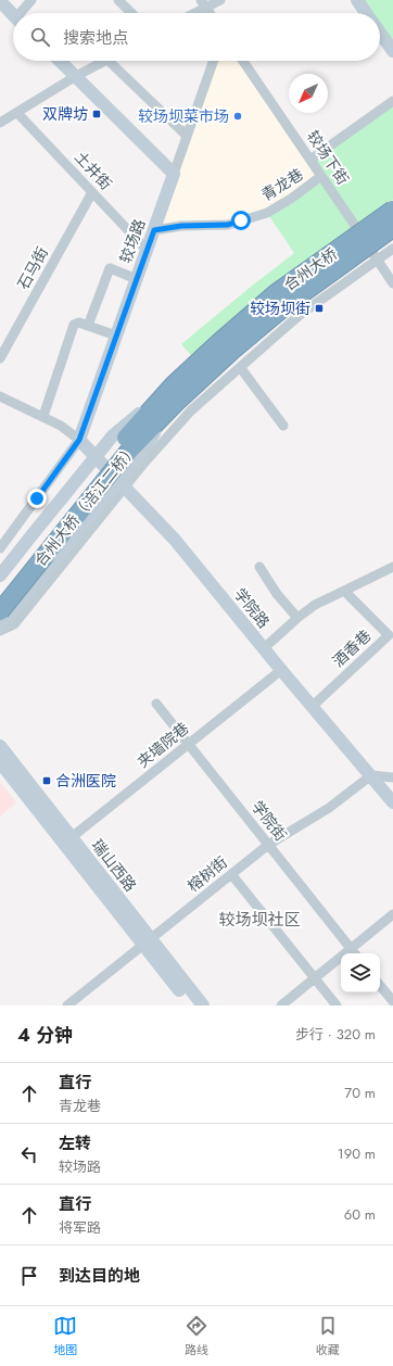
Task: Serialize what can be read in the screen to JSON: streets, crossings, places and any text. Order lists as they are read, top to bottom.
{
  "streets": {
    "highway": ["合州大桥", "合州大桥（涪江二桥）"],
    "main road": ["较场路", "学院路", "瑞山西路"],
    "street": [
      "较场下街",
      "土井街",
      "青龙巷",
      "石马街",
      "酒香巷",
      "夹墙院巷",
      "学院街",
      "榕树街"
    ]
  },
  "crossings": [
    ["较场下街", "青龙巷"],
    ["土井街", "较场路"],
    ["土井街", "石马街"],
    ["青龙巷", "较场路"],
    ["较场路", "学院路"],
    ["合州大桥", "合州大桥（涪江二桥）"],
    ["学院路", "酒香巷"],
    ["学院路", "夹墙院巷"],
    ["学院路", "榕树街"],
    ["夹墙院巷", "学院街"],
    ["夹墙院巷", "瑞山西路"],
    ["学院街", "榕树街"],
    ["瑞山西路", "榕树街"]
  ],
  "districts": ["较场坝社区"],
  "places": {
    "transit": ["双牌坊", "较场坝街", "合洲医院"],
    "other": ["较场坝菜市场"]
  },
  "north": "bottom left",
  "page": {
    "search": "搜索地点",
    "heading": ["4 分钟", "步行 · 320 m"],
    "list": [
      ["直行", "青龙巷", "70 m"],
      ["左转", "较场路", "190 m"],
      ["直行", "将军路", "60 m"],
      "到达目的地"
    ],
    "nav": ["地图", "路线", "收藏"]
  }
}
